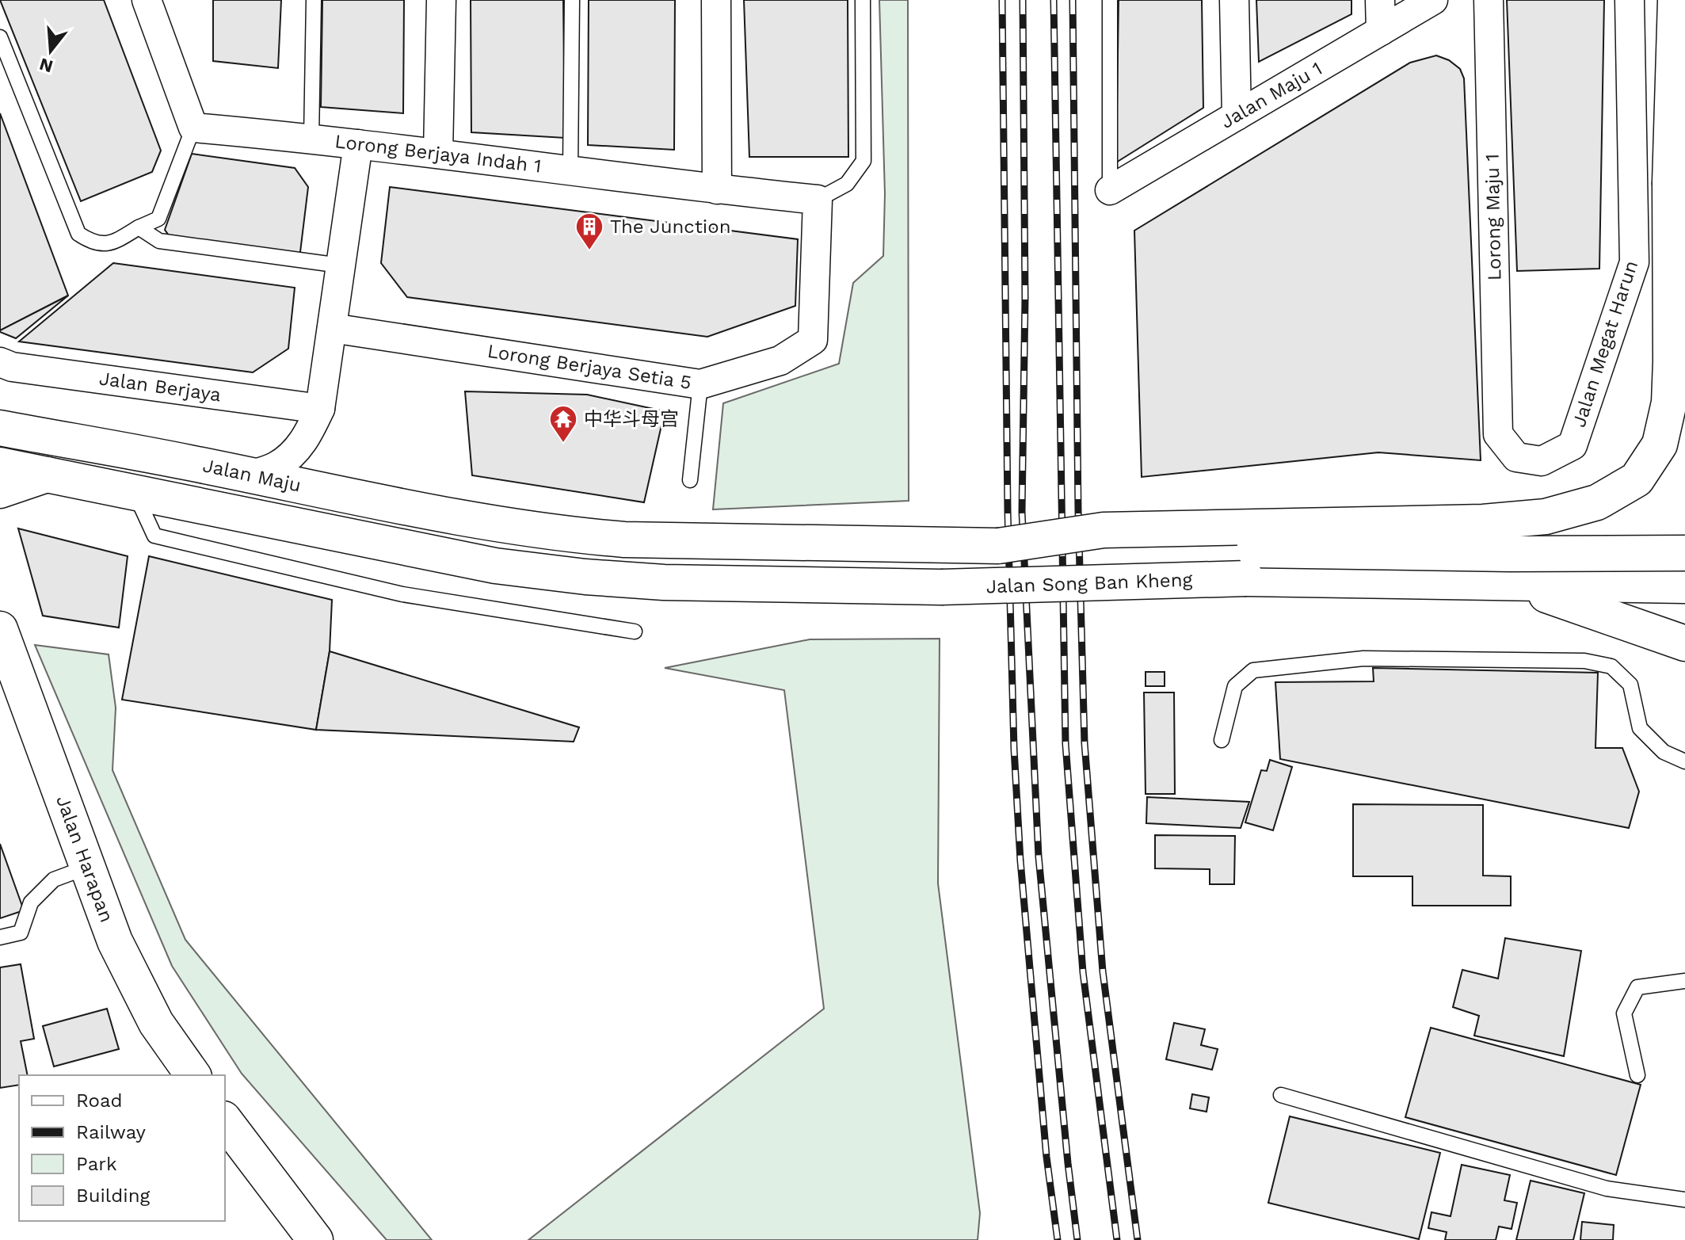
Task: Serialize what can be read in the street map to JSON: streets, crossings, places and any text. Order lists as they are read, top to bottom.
{
  "streets": {
    "main road": ["Jalan Maju", "Jalan Song Ban Kheng", "Jalan Harapan"],
    "street": [
      "Jalan Maju 1",
      "Lorong Berjaya Indah 1",
      "Lorong Maju 1",
      "Jalan Megat Harun",
      "Lorong Berjaya Setia 5",
      "Jalan Berjaya"
    ]
  },
  "crossings": [
    ["Lorong Berjaya Indah 1", "Lorong Berjaya Setia 5"],
    ["Lorong Maju 1", "Jalan Megat Harun"],
    ["Jalan Maju", "Jalan Song Ban Kheng"]
  ],
  "places": {
    "building": ["The Junction"],
    "temple": ["中华斗母宫"]
  },
  "legend": [
    "Road",
    "Railway",
    "Park",
    "Building"
  ],
  "north": "bottom"
}
